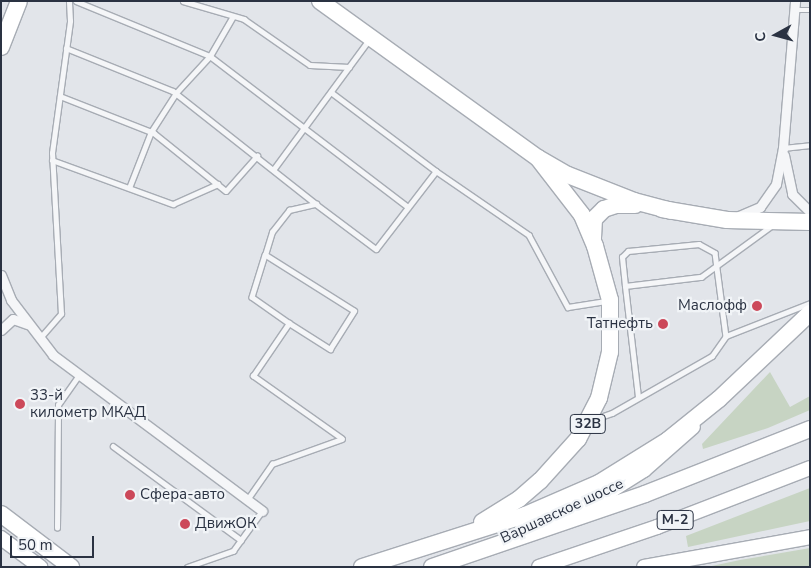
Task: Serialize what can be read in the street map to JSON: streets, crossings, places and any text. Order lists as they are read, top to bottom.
{
  "streets": {
    "highway": ["32B", "Варшавское шоссе", "М-2"]
  },
  "crossings": [
    ["Варшавское шоссе", "М-2"]
  ],
  "places": [
    "Маслофф",
    "Татнефть",
    "33-й километр МКАД",
    "Сфера-авто",
    "ДвижОК"
  ],
  "scale_bar": "50 m",
  "north": "left"
}
